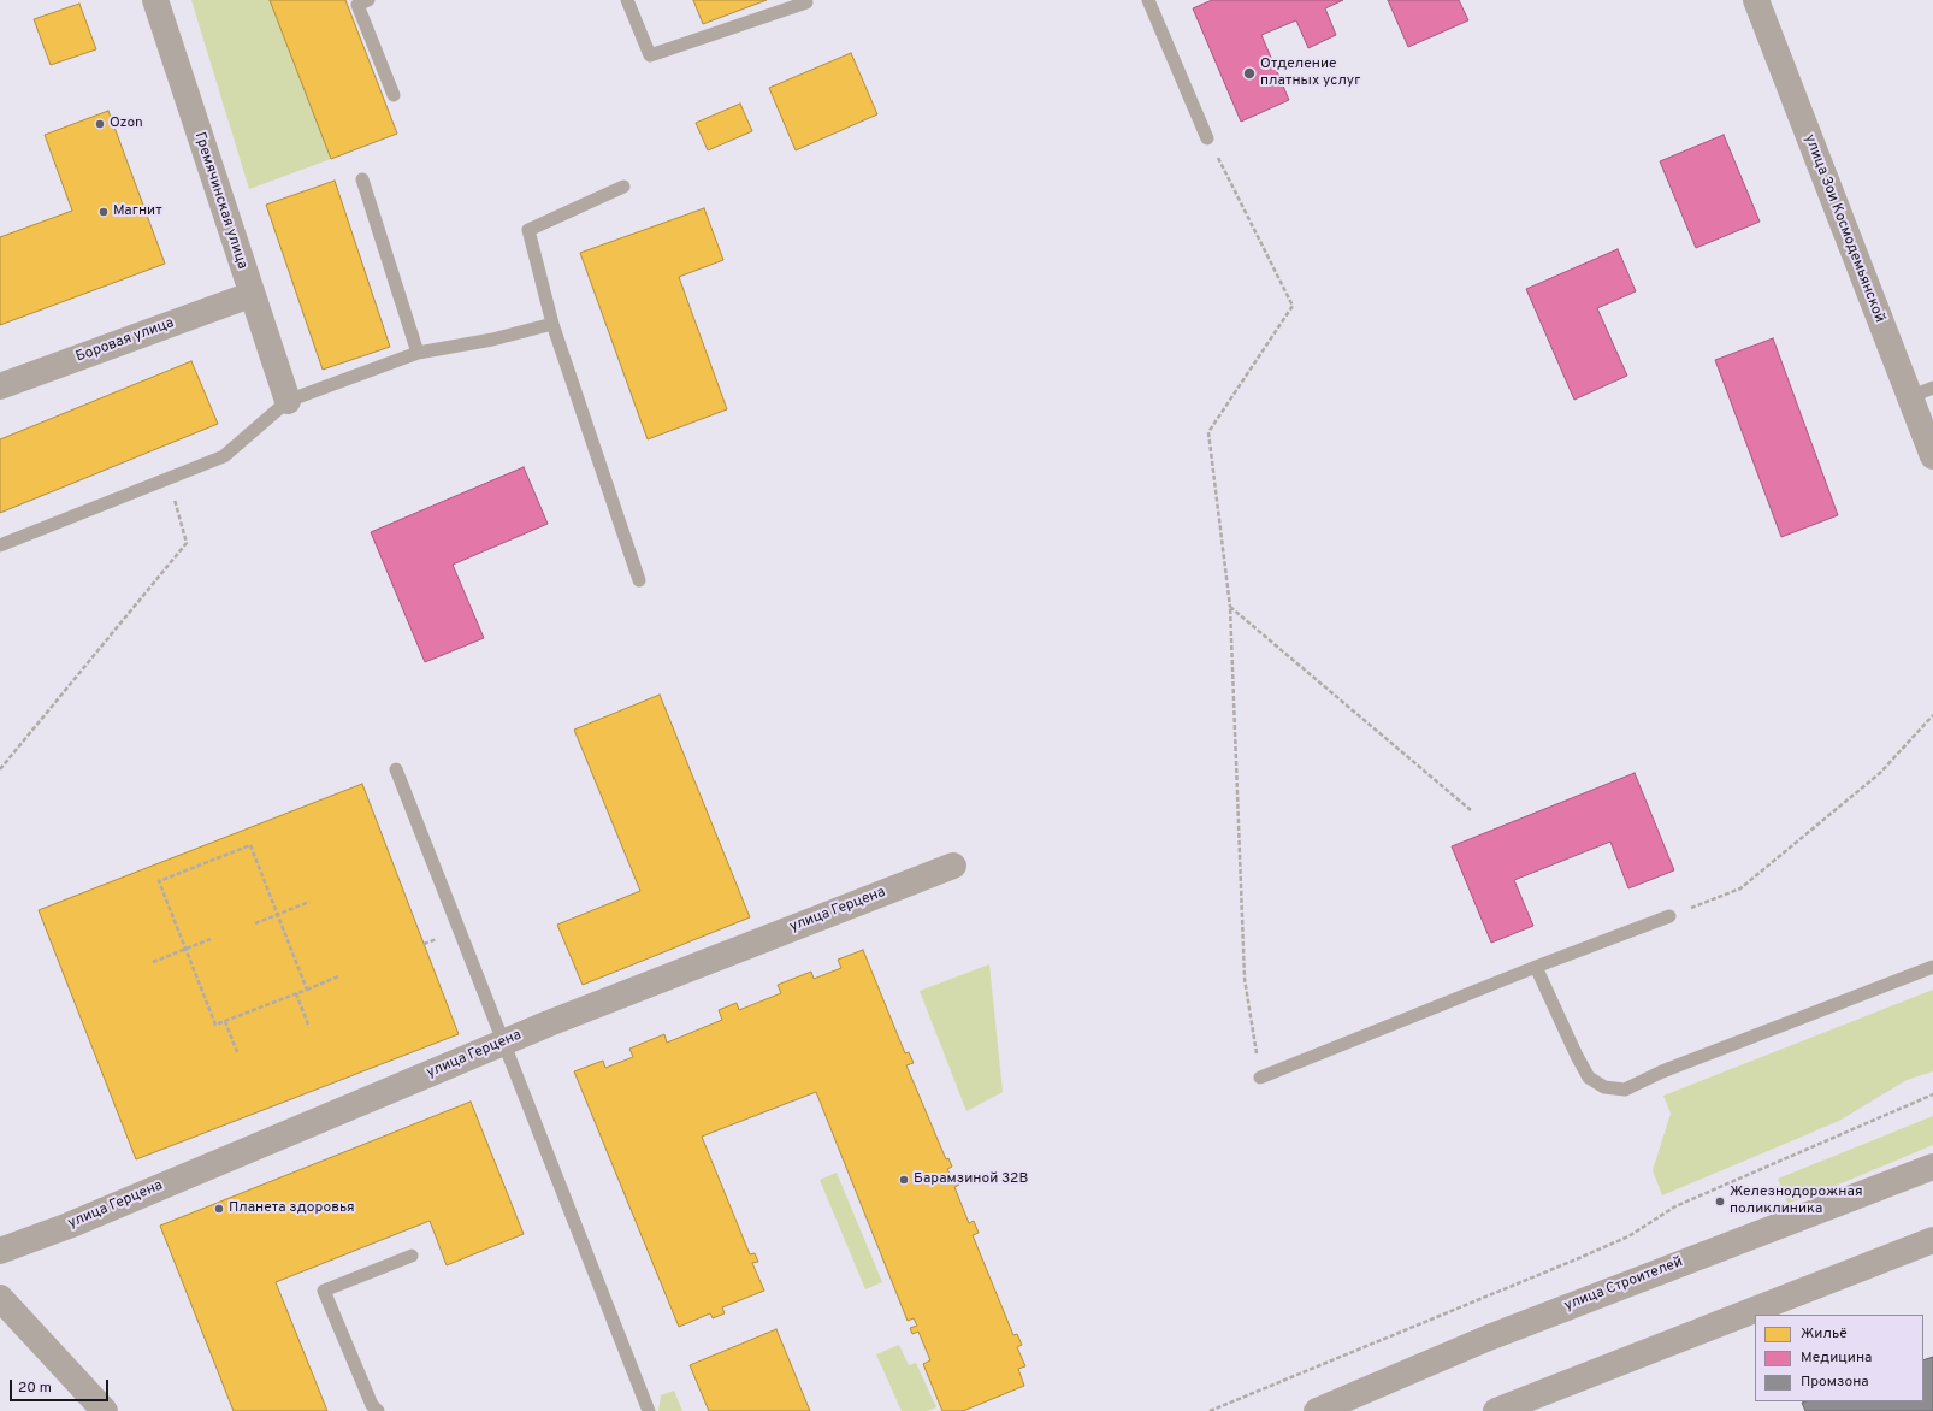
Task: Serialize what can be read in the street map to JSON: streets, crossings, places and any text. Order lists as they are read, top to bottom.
{
  "streets": {
    "main road": ["улица Зои Космодемьянской", "улица Строителей"],
    "street": ["Гремячинская улица", "Боровая улица", "улица Герцена"]
  },
  "crossings": [
    ["Гремячинская улица", "Боровая улица"]
  ],
  "places": [
    "Отделение платных услуг",
    "Ozon",
    "Магнит",
    "Барамзиной 32В",
    "Железнодорожная поликлиника",
    "Планета здоровья"
  ],
  "legend": ["Жильё", "Медицина", "Промзона"],
  "scale_bar": "20 m"
}
